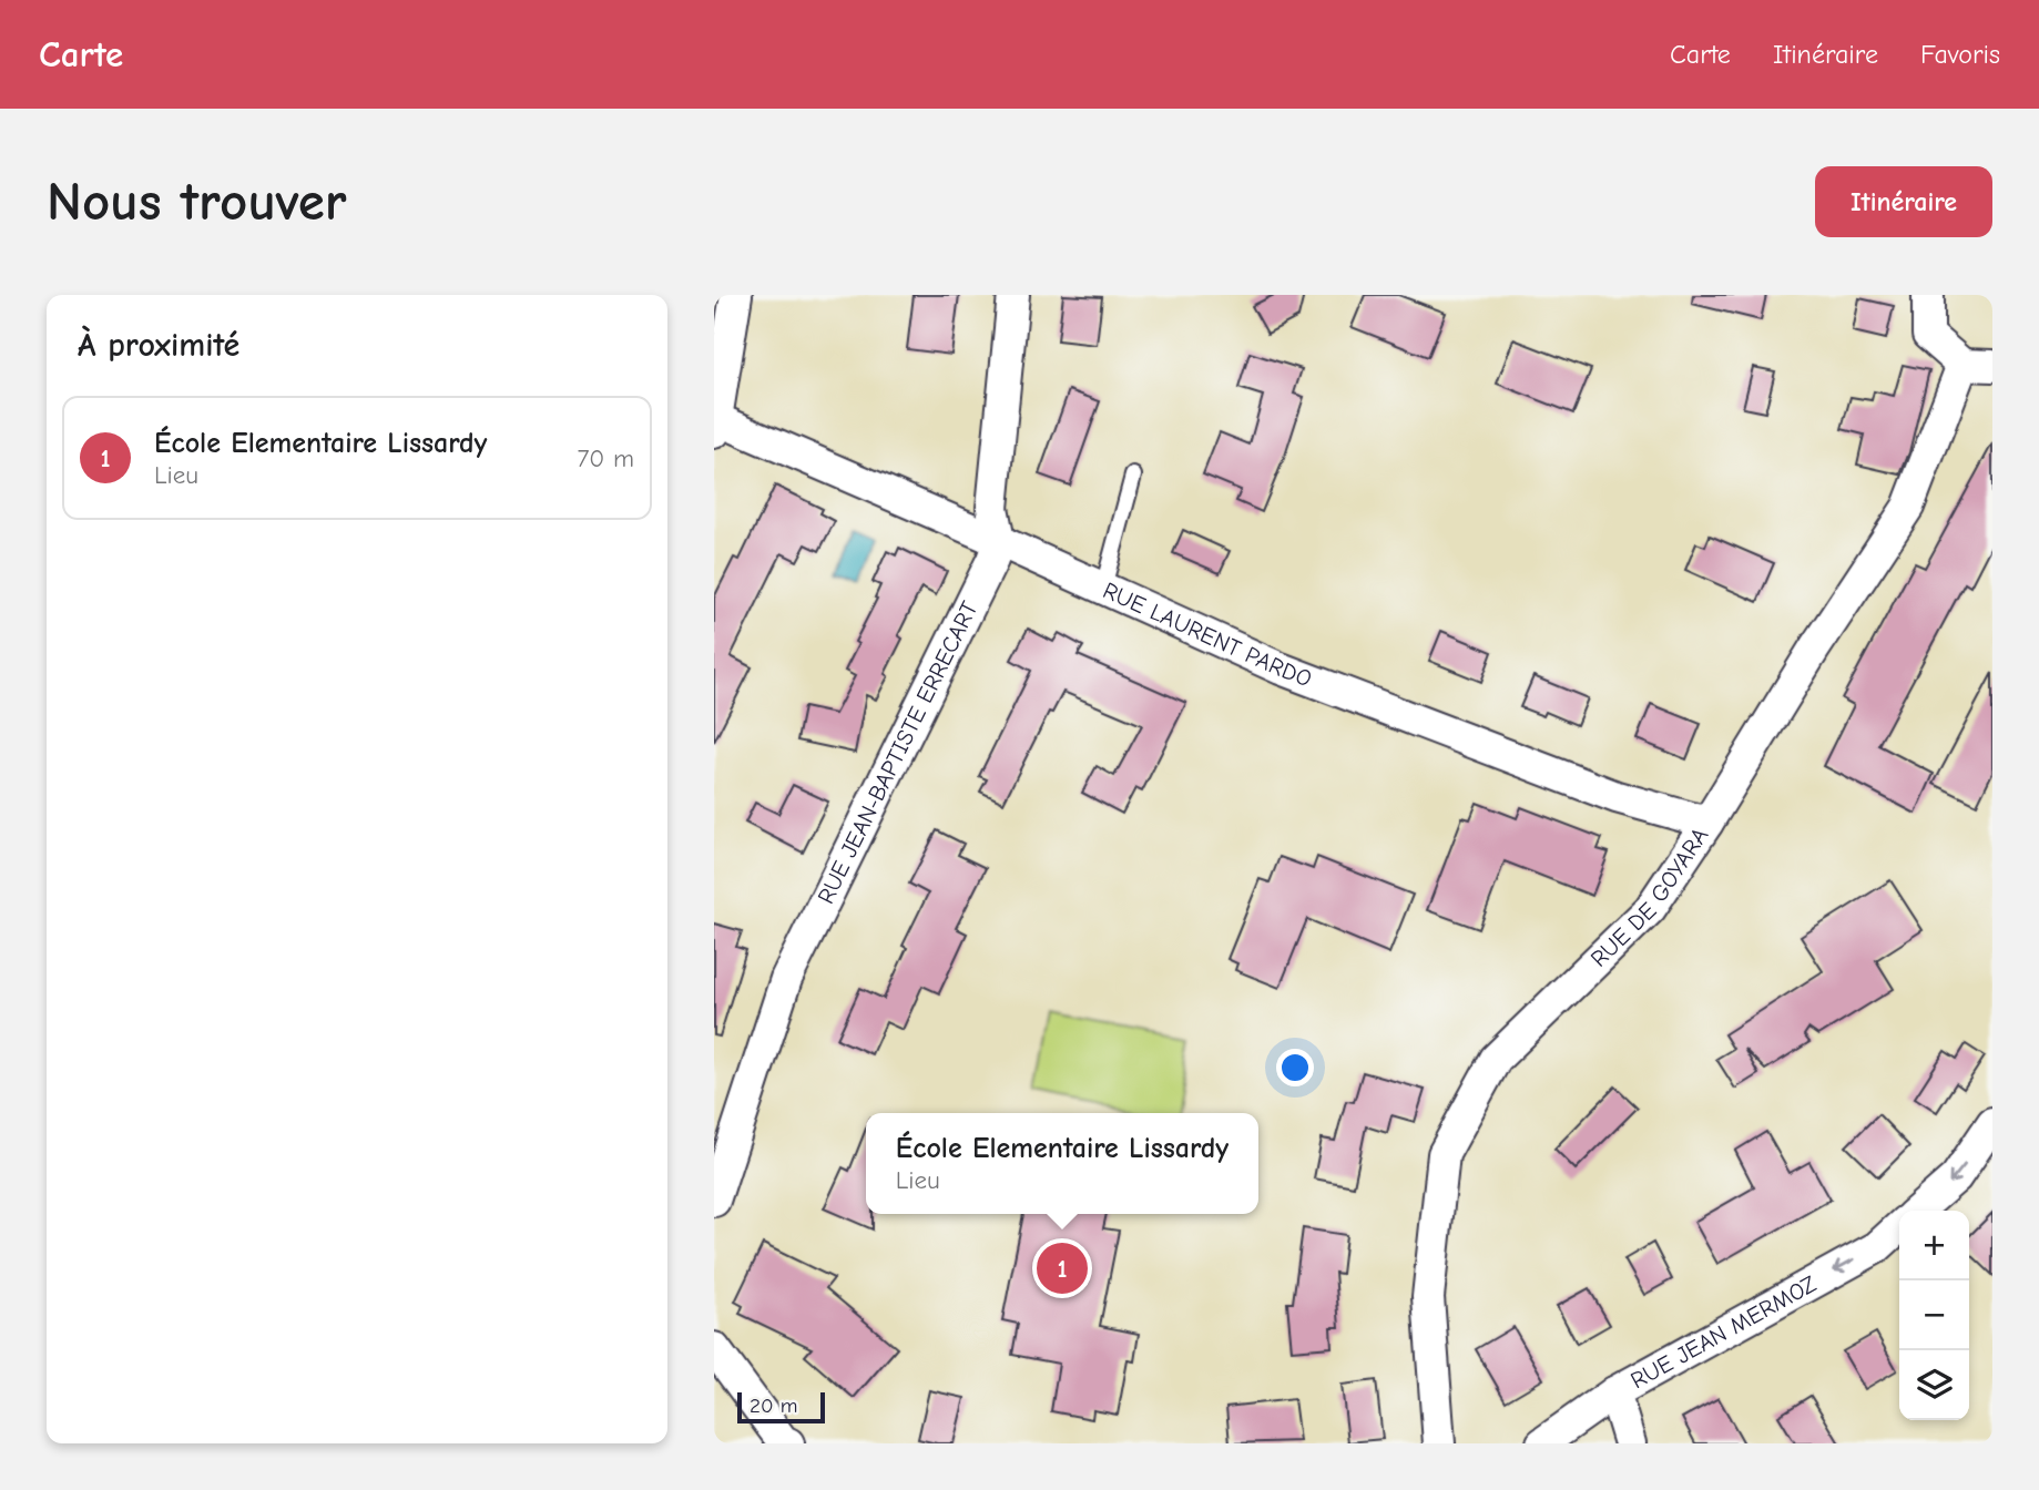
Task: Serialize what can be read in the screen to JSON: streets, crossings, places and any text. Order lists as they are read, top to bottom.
{
  "streets": {
    "street": [
      "RUE LAURENT PARDO",
      "RUE JEAN-BAPTISTE ERRECART",
      "RUE DE GOYARA",
      "RUE JEAN MERMOZ"
    ]
  },
  "crossings": [
    ["RUE LAURENT PARDO", "RUE JEAN-BAPTISTE ERRECART"],
    ["RUE LAURENT PARDO", "RUE DE GOYARA"]
  ],
  "one_way": ["RUE JEAN MERMOZ"],
  "scale_bar": "20 m",
  "page": {
    "header": "Carte",
    "nav": ["Carte", "Itinéraire", "Favoris"],
    "buttons": "Itinéraire",
    "title": "Nous trouver",
    "heading": "À proximité",
    "list": [
      {
        "mark": "1",
        "name": "École Elementaire Lissardy",
        "note": "Lieu",
        "value": "70 m"
      }
    ],
    "popup": ["École Elementaire Lissardy", "Lieu"],
    "map_buttons": ["+", "−"],
    "pins": "1",
    "scale": "20 m"
  }
}
